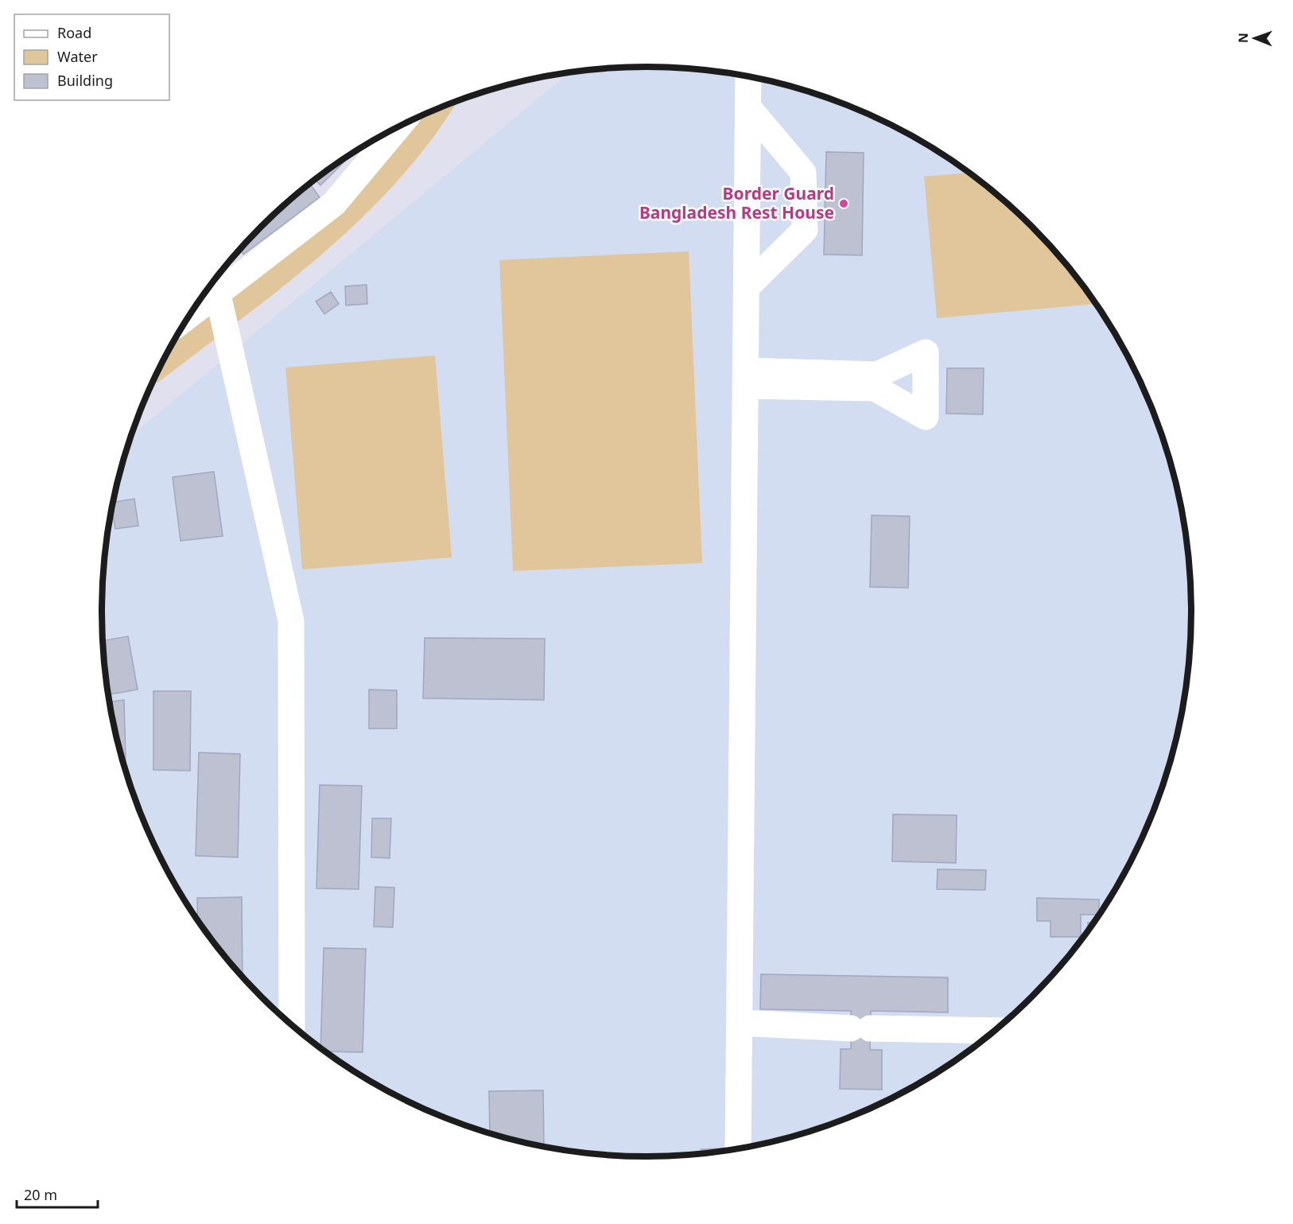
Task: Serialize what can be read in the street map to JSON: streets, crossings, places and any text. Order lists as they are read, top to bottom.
{
  "places": ["Border Guard Bangladesh Rest House"],
  "legend": ["Road", "Water", "Building"],
  "scale_bar": "20 m",
  "north": "left"
}
